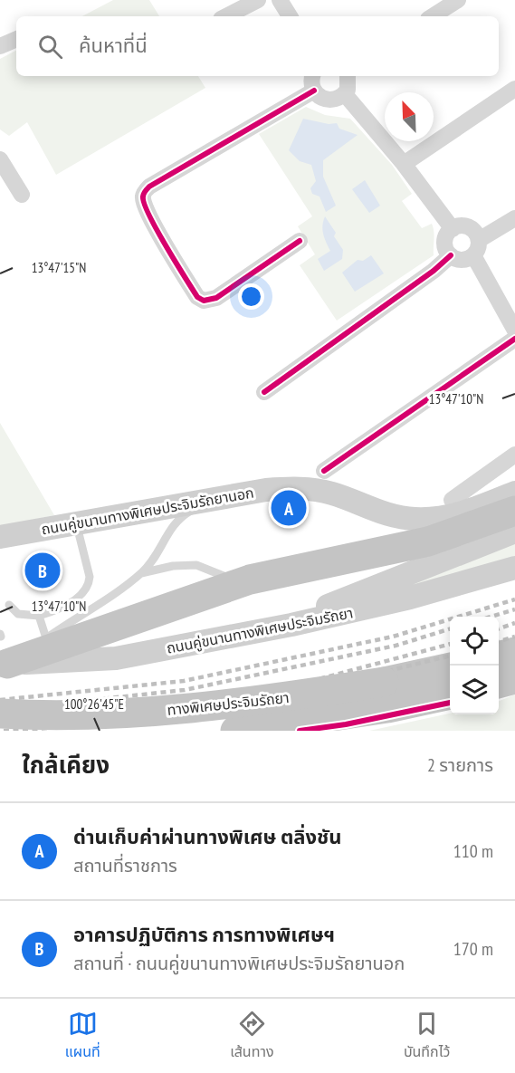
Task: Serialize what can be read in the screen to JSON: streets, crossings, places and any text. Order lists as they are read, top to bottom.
{
  "streets": {
    "highway": ["ทางพิเศษประจิมรัถยา"],
    "main road": ["ถนนคู่ขนานทางพิเศษประจิมรัถยานอก", "ถนนคู่ขนานทางพิเศษประจิมรัถยา"]
  },
  "north": "top left",
  "page": {
    "search": "ค้นหาที่นี่",
    "pins": ["A", "B"],
    "heading": ["ใกล้เคียง", "2 รายการ"],
    "list": [
      {
        "mark": "A",
        "name": "ด่านเก็บค่าผ่านทางพิเศษ ตลิ่งชัน",
        "note": "สถานที่ราชการ",
        "value": "110 m"
      },
      {
        "mark": "B",
        "name": "อาคารปฏิบัติการ การทางพิเศษฯ",
        "note": "สถานที่ · ถนนคู่ขนานทางพิเศษประจิมรัถยานอก",
        "value": "170 m"
      }
    ],
    "nav": ["แผนที่", "เส้นทาง", "บันทึกไว้"]
  },
  "coordinates": ["13°47'15\"N", "13°47'10\"N", "100°26'45\"E"]
}
